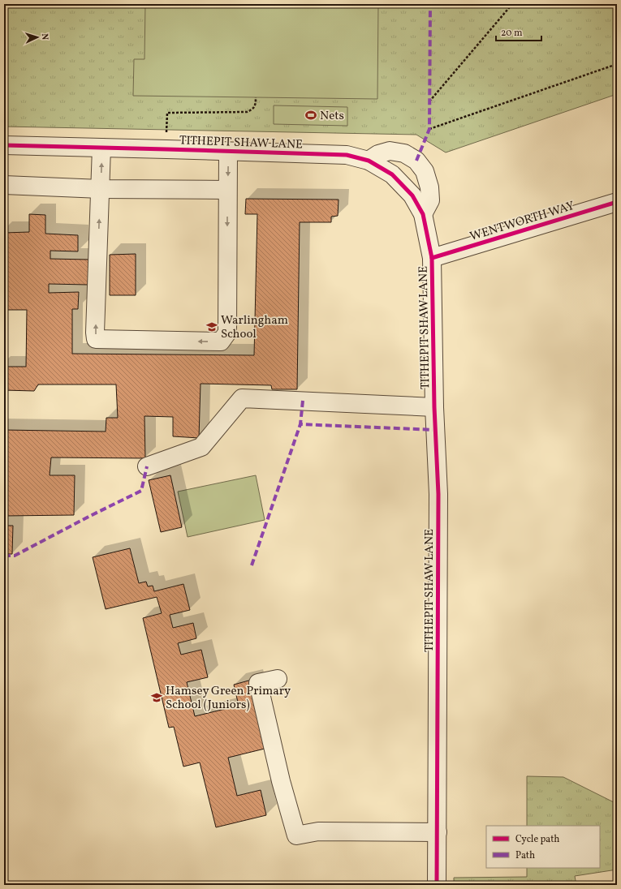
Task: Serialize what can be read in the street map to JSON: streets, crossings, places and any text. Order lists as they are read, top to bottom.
{
  "streets": {
    "street": ["TITHEPIT SHAW LANE", "WENTWORTH WAY"]
  },
  "crossings": [
    ["TITHEPIT SHAW LANE", "WENTWORTH WAY"]
  ],
  "places": {
    "sports": ["Nets"],
    "school or university": ["Warlingham School", "Hamsey Green Primary School (Juniors)"]
  },
  "legend": ["Cycle path", "Path"],
  "scale_bar": "20 m",
  "north": "right"
}
